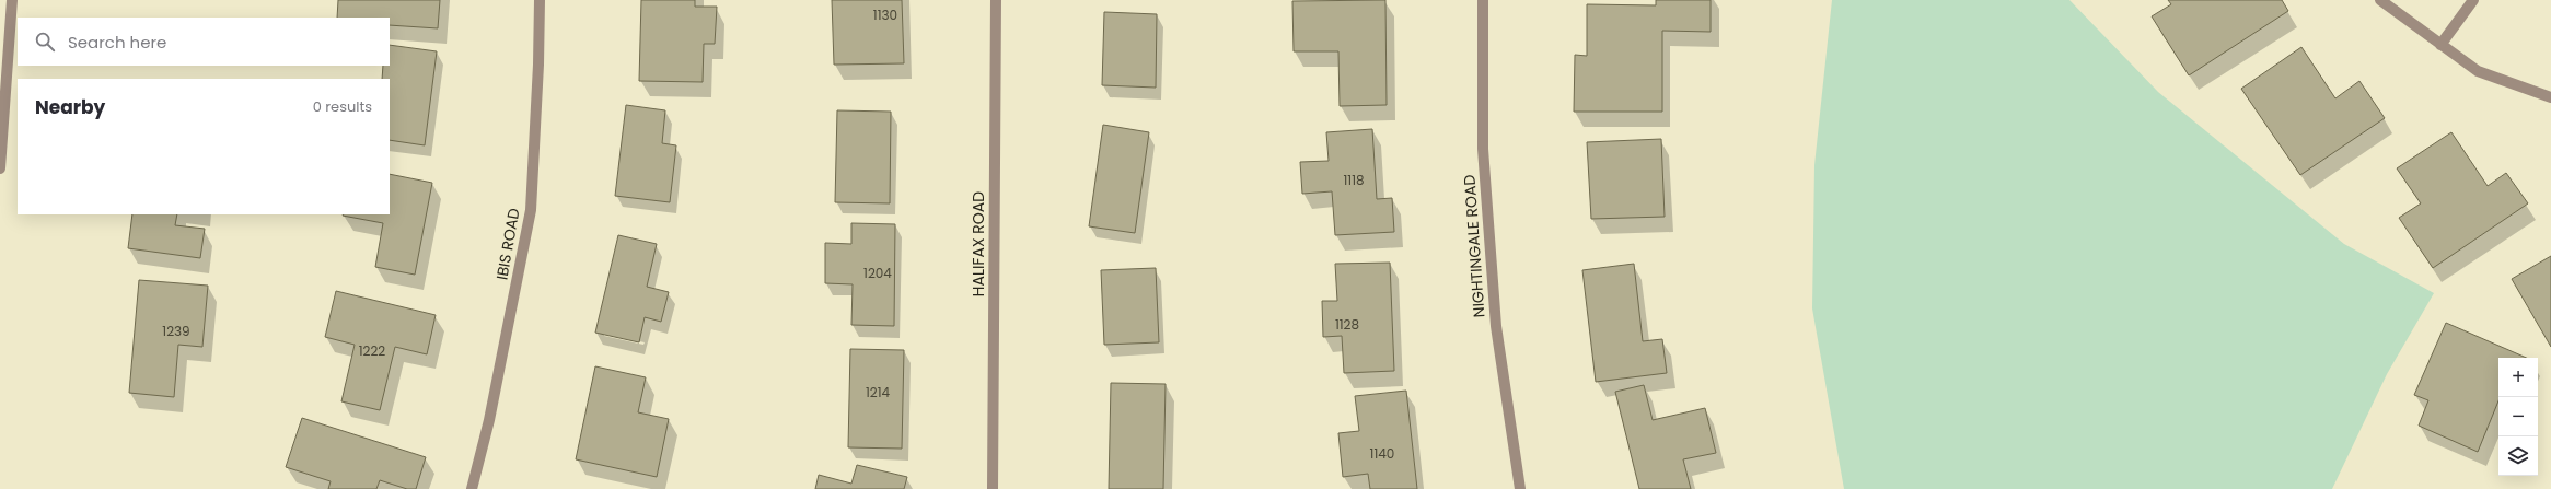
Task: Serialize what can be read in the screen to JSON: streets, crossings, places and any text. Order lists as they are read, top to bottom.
{
  "streets": {
    "street": ["IBIS ROAD", "HALIFAX ROAD", "NIGHTINGALE ROAD"]
  },
  "house_numbers": [
    "1130",
    "1118",
    "1204",
    "1128",
    "1239",
    "1222",
    "1214",
    "1140"
  ],
  "page": {
    "search": "Search here",
    "heading": ["Nearby", "0 results"],
    "map_buttons": ["+", "−"]
  }
}
